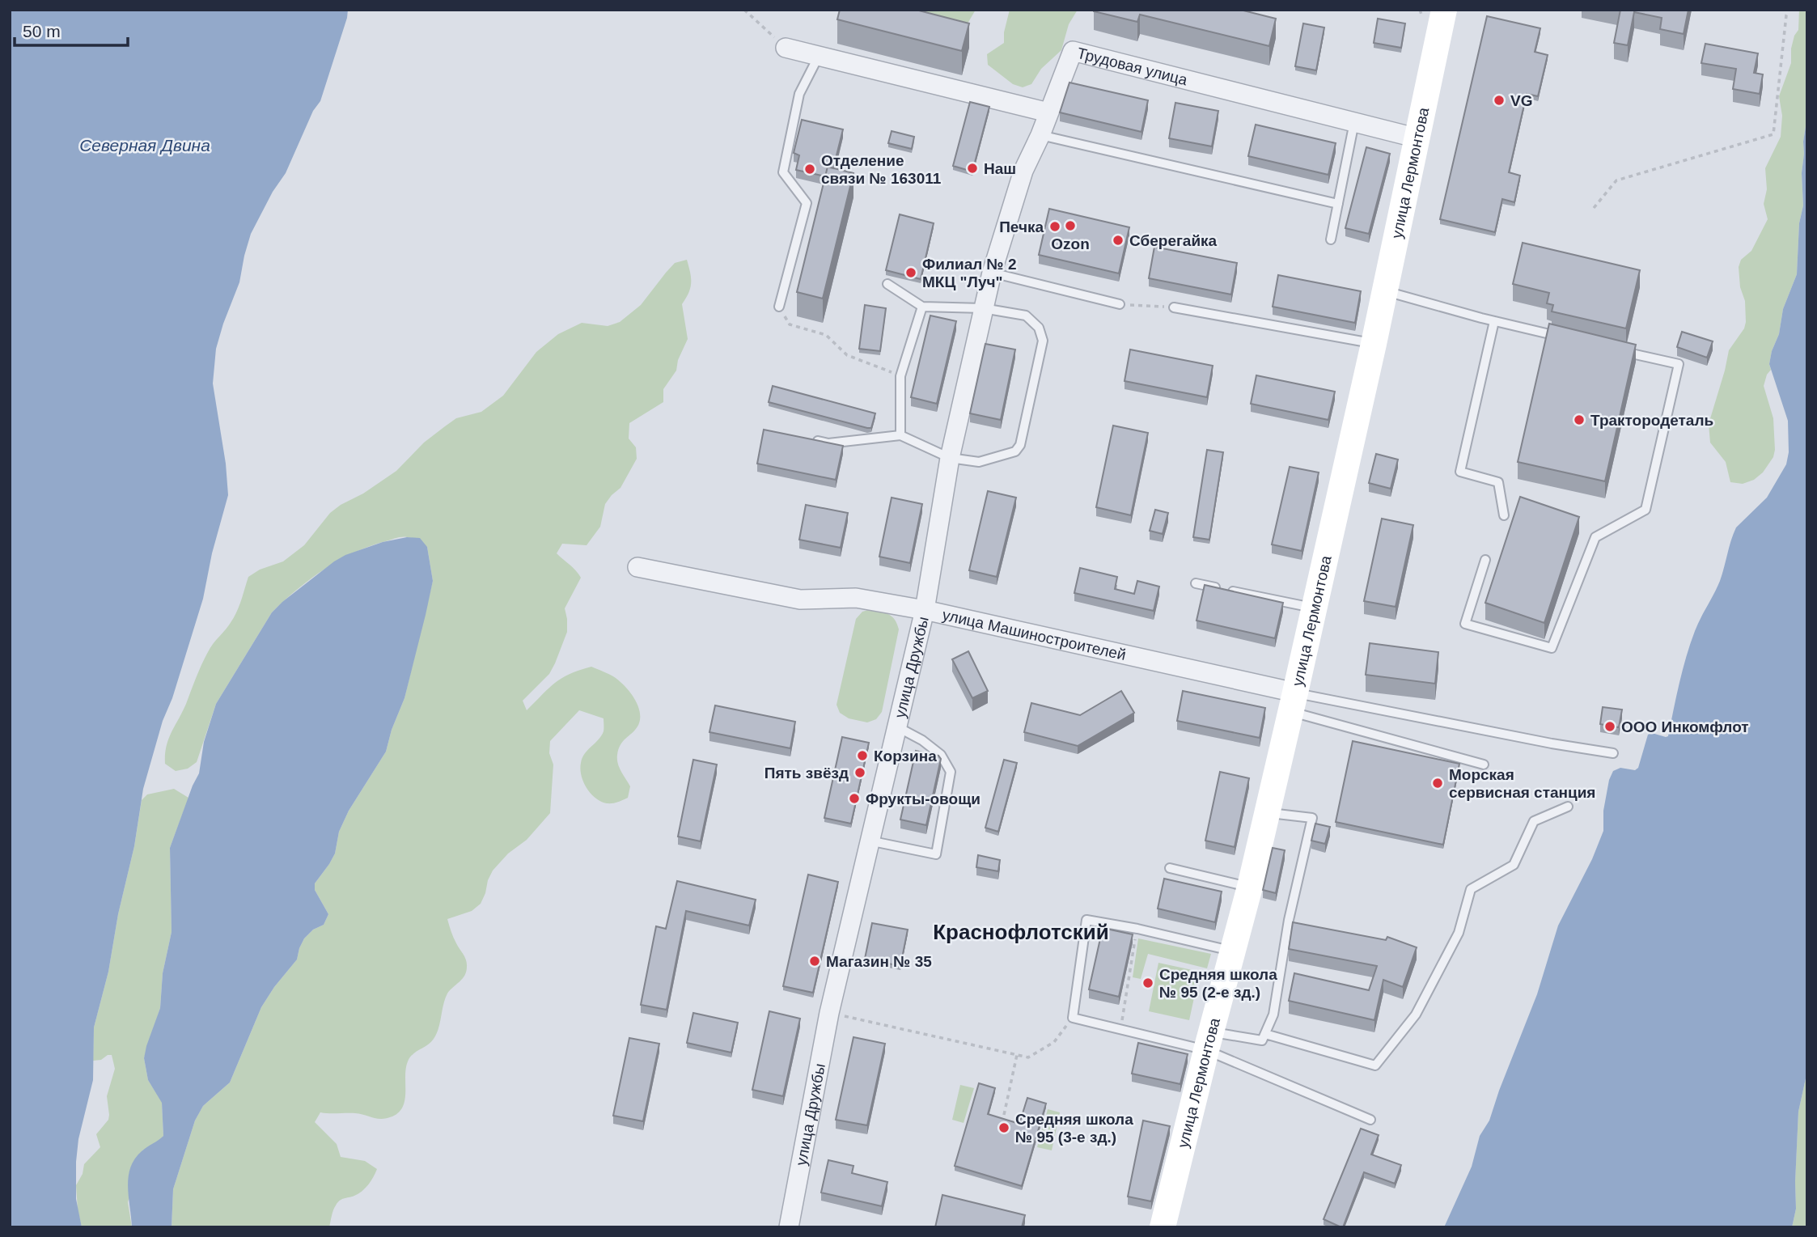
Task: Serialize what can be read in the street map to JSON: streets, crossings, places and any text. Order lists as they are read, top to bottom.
{
  "streets": {
    "street": [
      "Трудовая улица",
      "улица Лермонтова",
      "улица Машиностроителей",
      "улица Дружбы"
    ]
  },
  "crossings": [
    ["Трудовая улица", "улица Лермонтова"],
    ["Трудовая улица", "улица Дружбы"],
    ["улица Лермонтова", "улица Машиностроителей"],
    ["улица Машиностроителей", "улица Дружбы"]
  ],
  "districts": ["Краснофлотский"],
  "water": ["Северная Двина"],
  "places": [
    "VG",
    "Наш",
    "Отделение связи № 163011",
    "Ozon",
    "Печка",
    "Сберегайка",
    "Филиал № 2 МКЦ \"Луч\"",
    "Трактородеталь",
    "ООО Инкомфлот",
    "Корзина",
    "Пять звёзд",
    "Морская сервисная станция",
    "Фрукты-овощи",
    "Магазин № 35",
    "Средняя школа № 95 (2-е зд.)",
    "Средняя школа № 95 (3-е зд.)"
  ],
  "scale_bar": "50 m"
}
